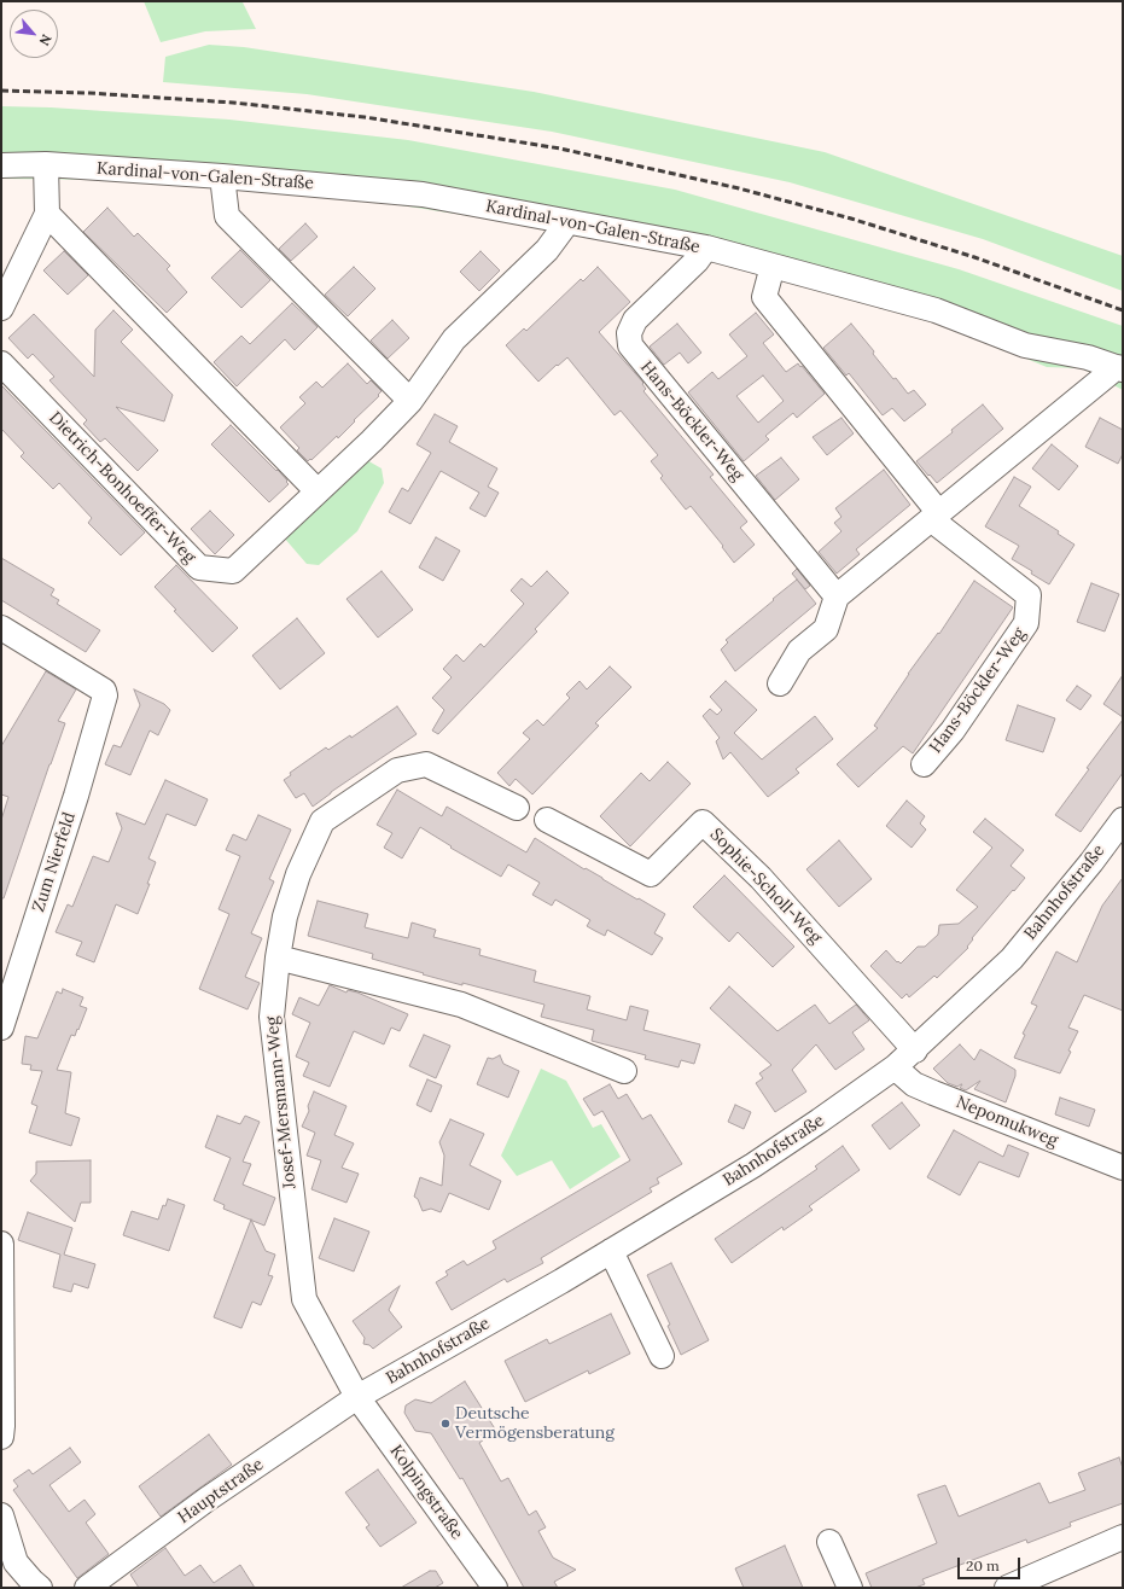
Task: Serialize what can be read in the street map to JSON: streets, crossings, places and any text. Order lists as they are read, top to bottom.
{
  "streets": {
    "street": [
      "Kardinal-von-Galen-Straße",
      "Hans-Böckler-Weg",
      "Dietrich-Bonhoeffer-Weg",
      "Zum Nierfeld",
      "Sophie-Scholl-Weg",
      "Bahnhofstraße",
      "Josef-Mersmann-Weg",
      "Nepomukweg",
      "Hauptstraße",
      "Kolpingstraße"
    ]
  },
  "crossings": [
    ["Kardinal-von-Galen-Straße", "Hans-Böckler-Weg"],
    ["Kardinal-von-Galen-Straße", "Dietrich-Bonhoeffer-Weg"],
    ["Sophie-Scholl-Weg", "Bahnhofstraße"],
    ["Bahnhofstraße", "Josef-Mersmann-Weg"],
    ["Bahnhofstraße", "Nepomukweg"],
    ["Bahnhofstraße", "Hauptstraße"],
    ["Bahnhofstraße", "Kolpingstraße"],
    ["Josef-Mersmann-Weg", "Hauptstraße"],
    ["Josef-Mersmann-Weg", "Kolpingstraße"],
    ["Hauptstraße", "Kolpingstraße"]
  ],
  "places": ["Deutsche Vermögensberatung"],
  "scale_bar": "20 m",
  "north": "bottom right"
}
